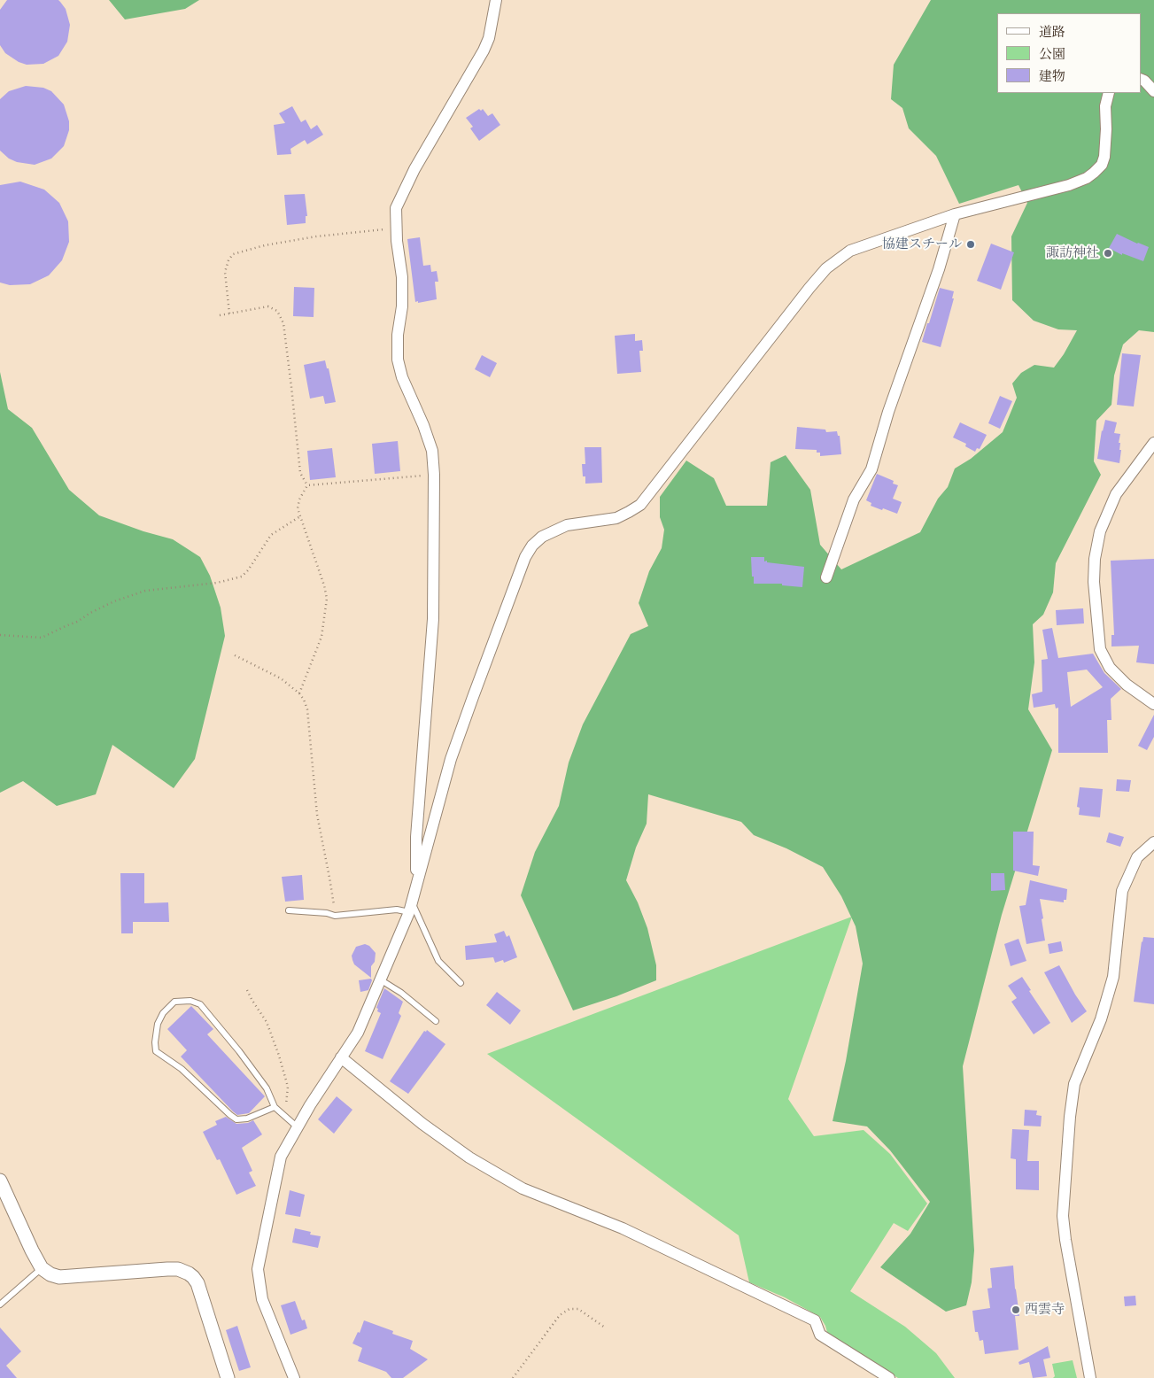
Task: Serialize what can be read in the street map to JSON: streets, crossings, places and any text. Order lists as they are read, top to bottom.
{
  "places": ["協建スチール", "諏訪神社", "西雲寺"],
  "legend": ["道路", "公園", "建物"]
}
